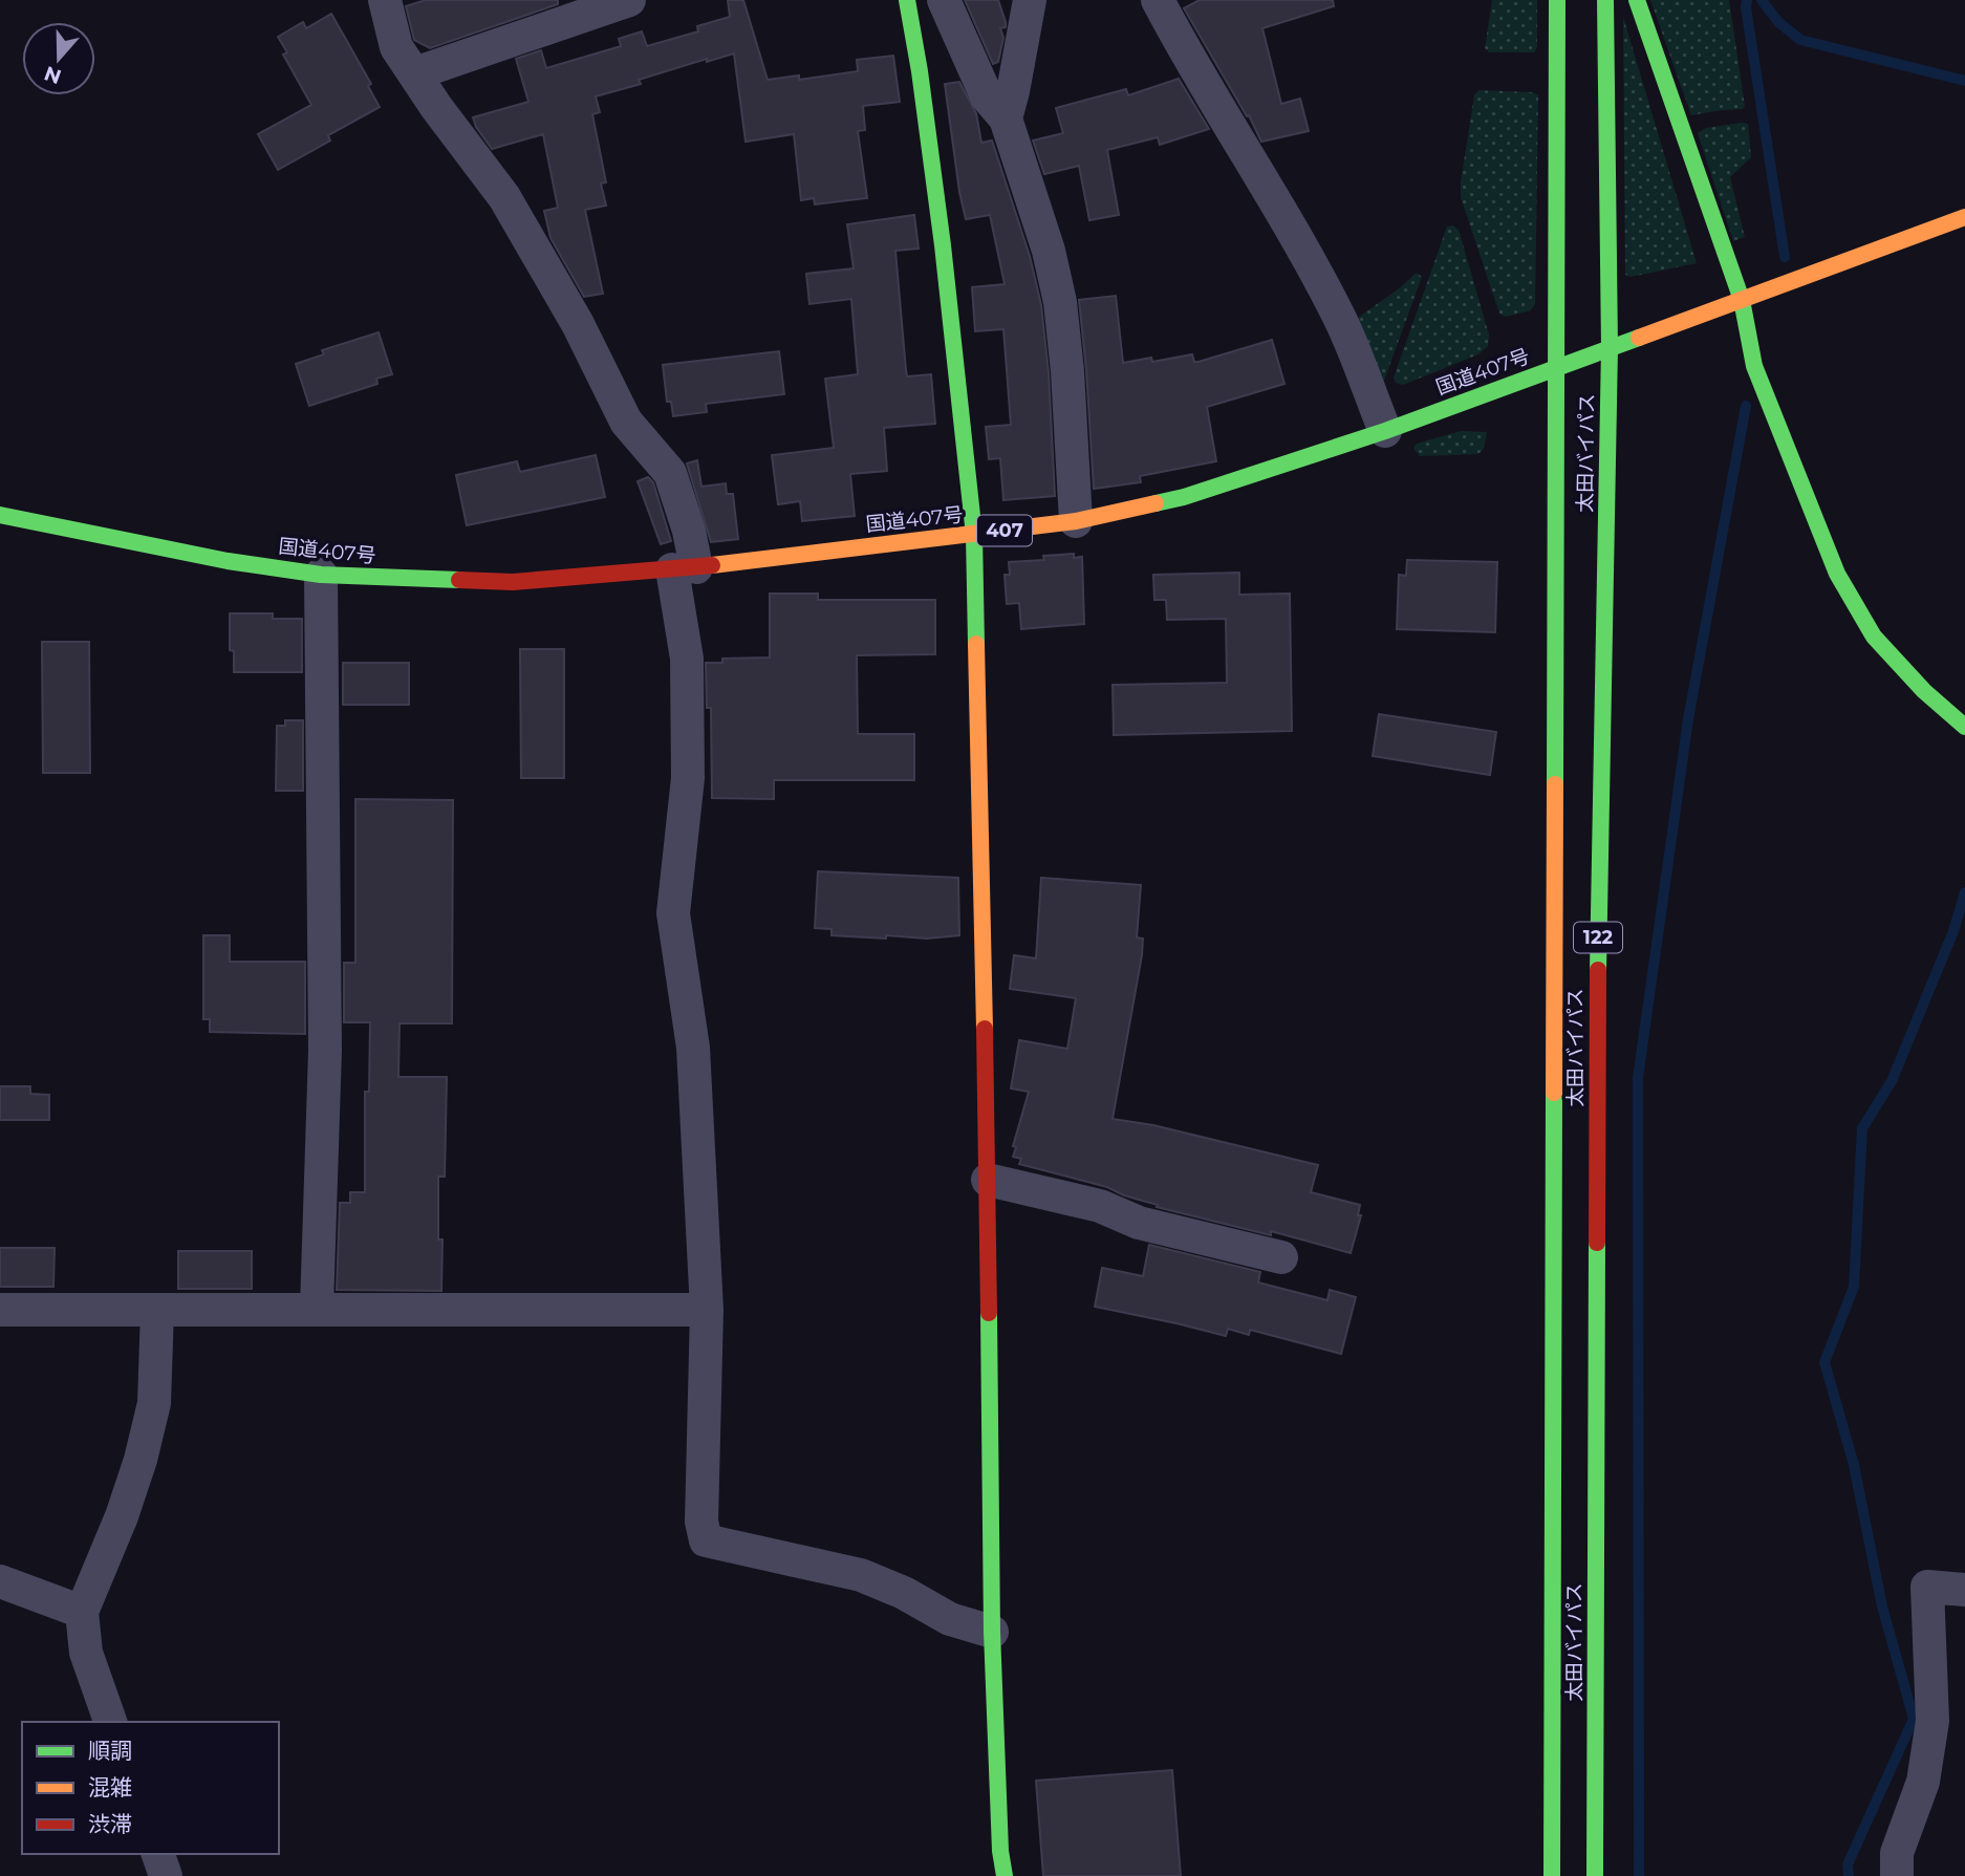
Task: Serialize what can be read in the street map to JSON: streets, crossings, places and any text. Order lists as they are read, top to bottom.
{
  "streets": {
    "main road": [
      "国道407号",
      "太田バイパス",
      "407",
      "122"
    ]
  },
  "crossings": [
    ["国道407号", "太田バイパス"]
  ],
  "legend": ["順調", "混雑", "渋滞"],
  "north": "bottom"
}
